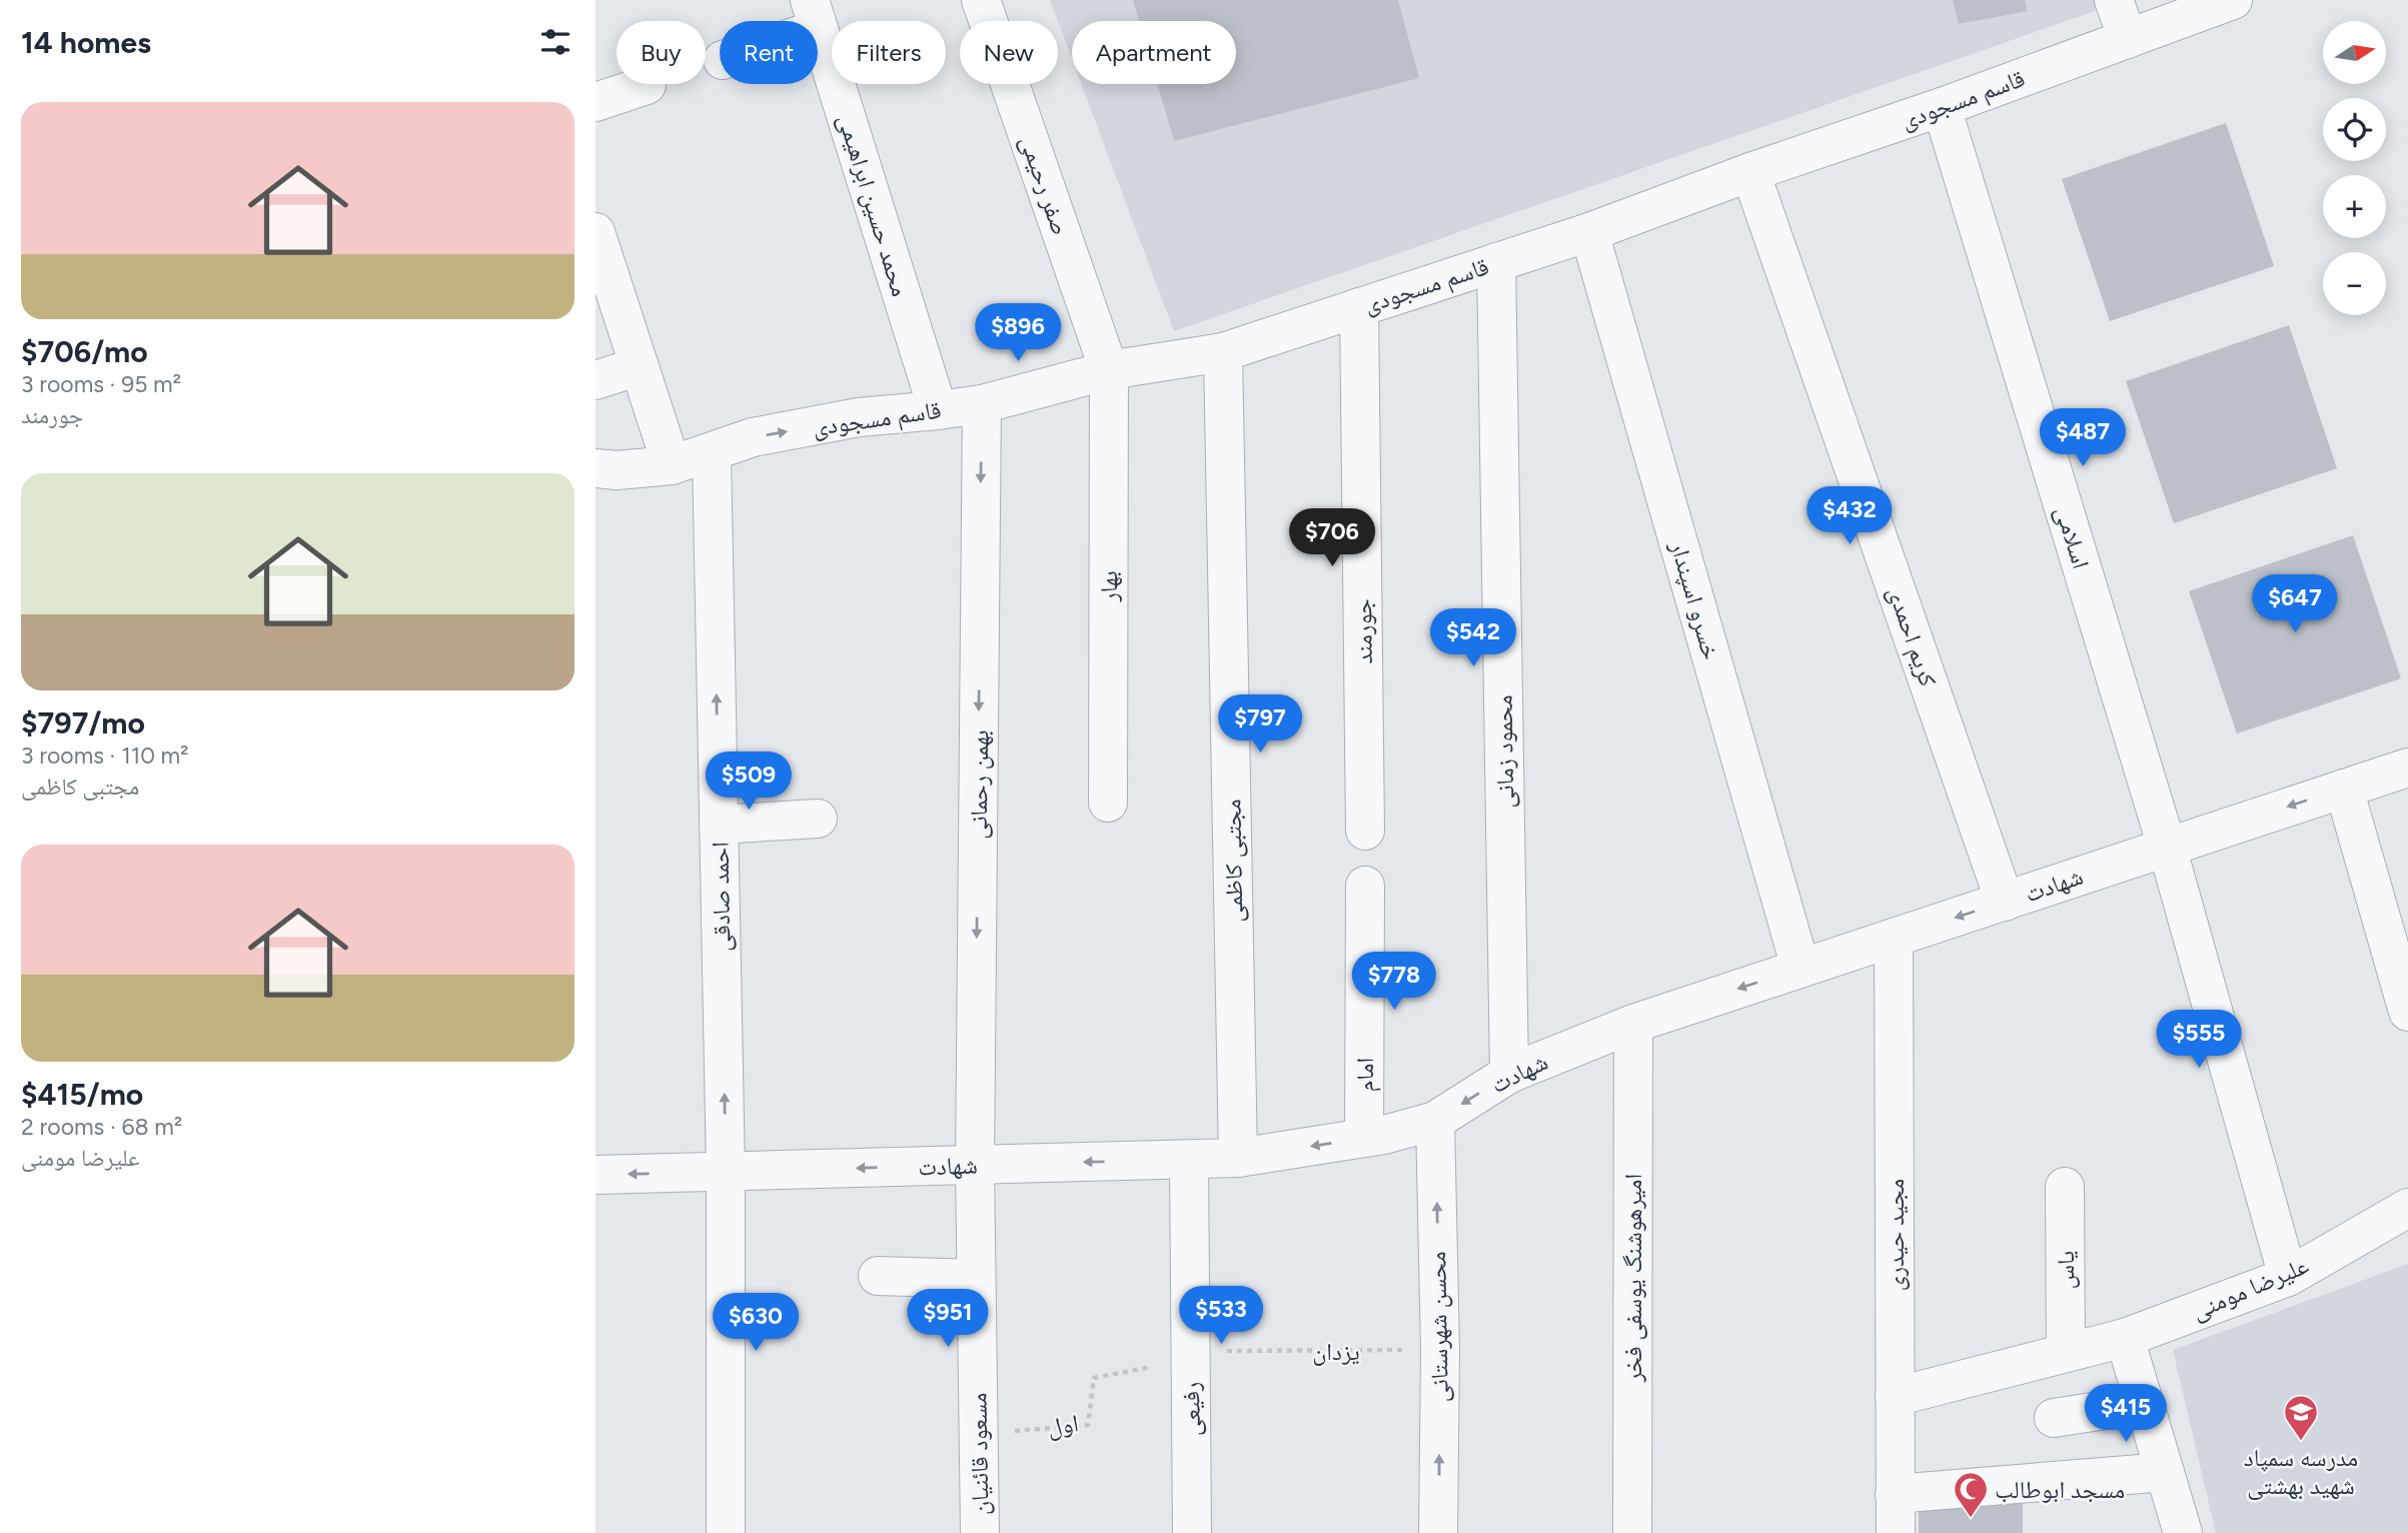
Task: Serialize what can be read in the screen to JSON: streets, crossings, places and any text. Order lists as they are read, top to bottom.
{
  "streets": {
    "street": [
      "قاسم مسجودی",
      "صفر رحیمی",
      "محمد حسین ابراهیمی",
      "اسلامی",
      "بهار",
      "خسرو اسپندار",
      "جورمند",
      "کریم احمدی",
      "محمود زمانی",
      "بهمن رحمانی",
      "مجتبی کاظمی",
      "شهادت",
      "احمد صادقی",
      "امام",
      "مجید حیدری",
      "یاس",
      "امیرهوشنگ یوسفی فخر",
      "علیرضا مومنی",
      "محسن شهرستانی",
      "رفیعی",
      "مسعود قائنیان"
    ],
    "path": ["یزدان", "اول"]
  },
  "crossings": [
    ["قاسم مسجودی", "صفر رحیمی"],
    ["قاسم مسجودی", "محمد حسین ابراهیمی"],
    ["قاسم مسجودی", "اسلامی"],
    ["قاسم مسجودی", "بهار"],
    ["قاسم مسجودی", "خسرو اسپندار"],
    ["قاسم مسجودی", "جورمند"],
    ["قاسم مسجودی", "کریم احمدی"],
    ["قاسم مسجودی", "محمود زمانی"],
    ["قاسم مسجودی", "بهمن رحمانی"],
    ["قاسم مسجودی", "مجتبی کاظمی"],
    ["قاسم مسجودی", "احمد صادقی"],
    ["صفر رحیمی", "بهار"],
    ["اسلامی", "شهادت"],
    ["اسلامی", "علیرضا مومنی"],
    ["خسرو اسپندار", "شهادت"],
    ["کریم احمدی", "شهادت"],
    ["محمود زمانی", "شهادت"],
    ["بهمن رحمانی", "شهادت"],
    ["بهمن رحمانی", "مسعود قائنیان"],
    ["مجتبی کاظمی", "شهادت"],
    ["شهادت", "احمد صادقی"],
    ["شهادت", "امام"],
    ["شهادت", "مجید حیدری"],
    ["شهادت", "امیرهوشنگ یوسفی فخر"],
    ["شهادت", "محسن شهرستانی"],
    ["شهادت", "رفیعی"],
    ["شهادت", "مسعود قائنیان"],
    ["مجید حیدری", "علیرضا مومنی"],
    ["یاس", "علیرضا مومنی"],
    ["محسن شهرستانی", "یزدان"],
    ["یزدان", "رفیعی"],
    ["یزدان", "اول"],
    ["رفیعی", "اول"],
    ["اول", "مسعود قائنیان"]
  ],
  "one_way": [
    "بهمن رحمانی",
    "شهادت",
    "احمد صادقی",
    "محسن شهرستانی"
  ],
  "places": {
    "school or university": ["مدرسه سمپاد شهید بهشتی"],
    "mosque": ["مسجد ابوطالب"]
  },
  "north": "right",
  "page": {
    "heading": "14 homes",
    "map_buttons": ["+", "−"],
    "chip": [
      "Buy",
      "Rent",
      "Filters",
      "New",
      "Apartment"
    ],
    "list": [
      {
        "name": "$706/mo",
        "note": "3 rooms · 95 m² · جورمند"
      },
      {
        "name": "$797/mo",
        "note": "3 rooms · 110 m² · مجتبی کاظمی"
      },
      {
        "name": "$415/mo",
        "note": "2 rooms · 68 m² · علیرضا مومنی"
      }
    ],
    "price": [
      "$896",
      "$487",
      "$432",
      "$706",
      "$647",
      "$542",
      "$797",
      "$509",
      "$778",
      "$555",
      "$533",
      "$951",
      "$630",
      "$415"
    ]
  }
}
